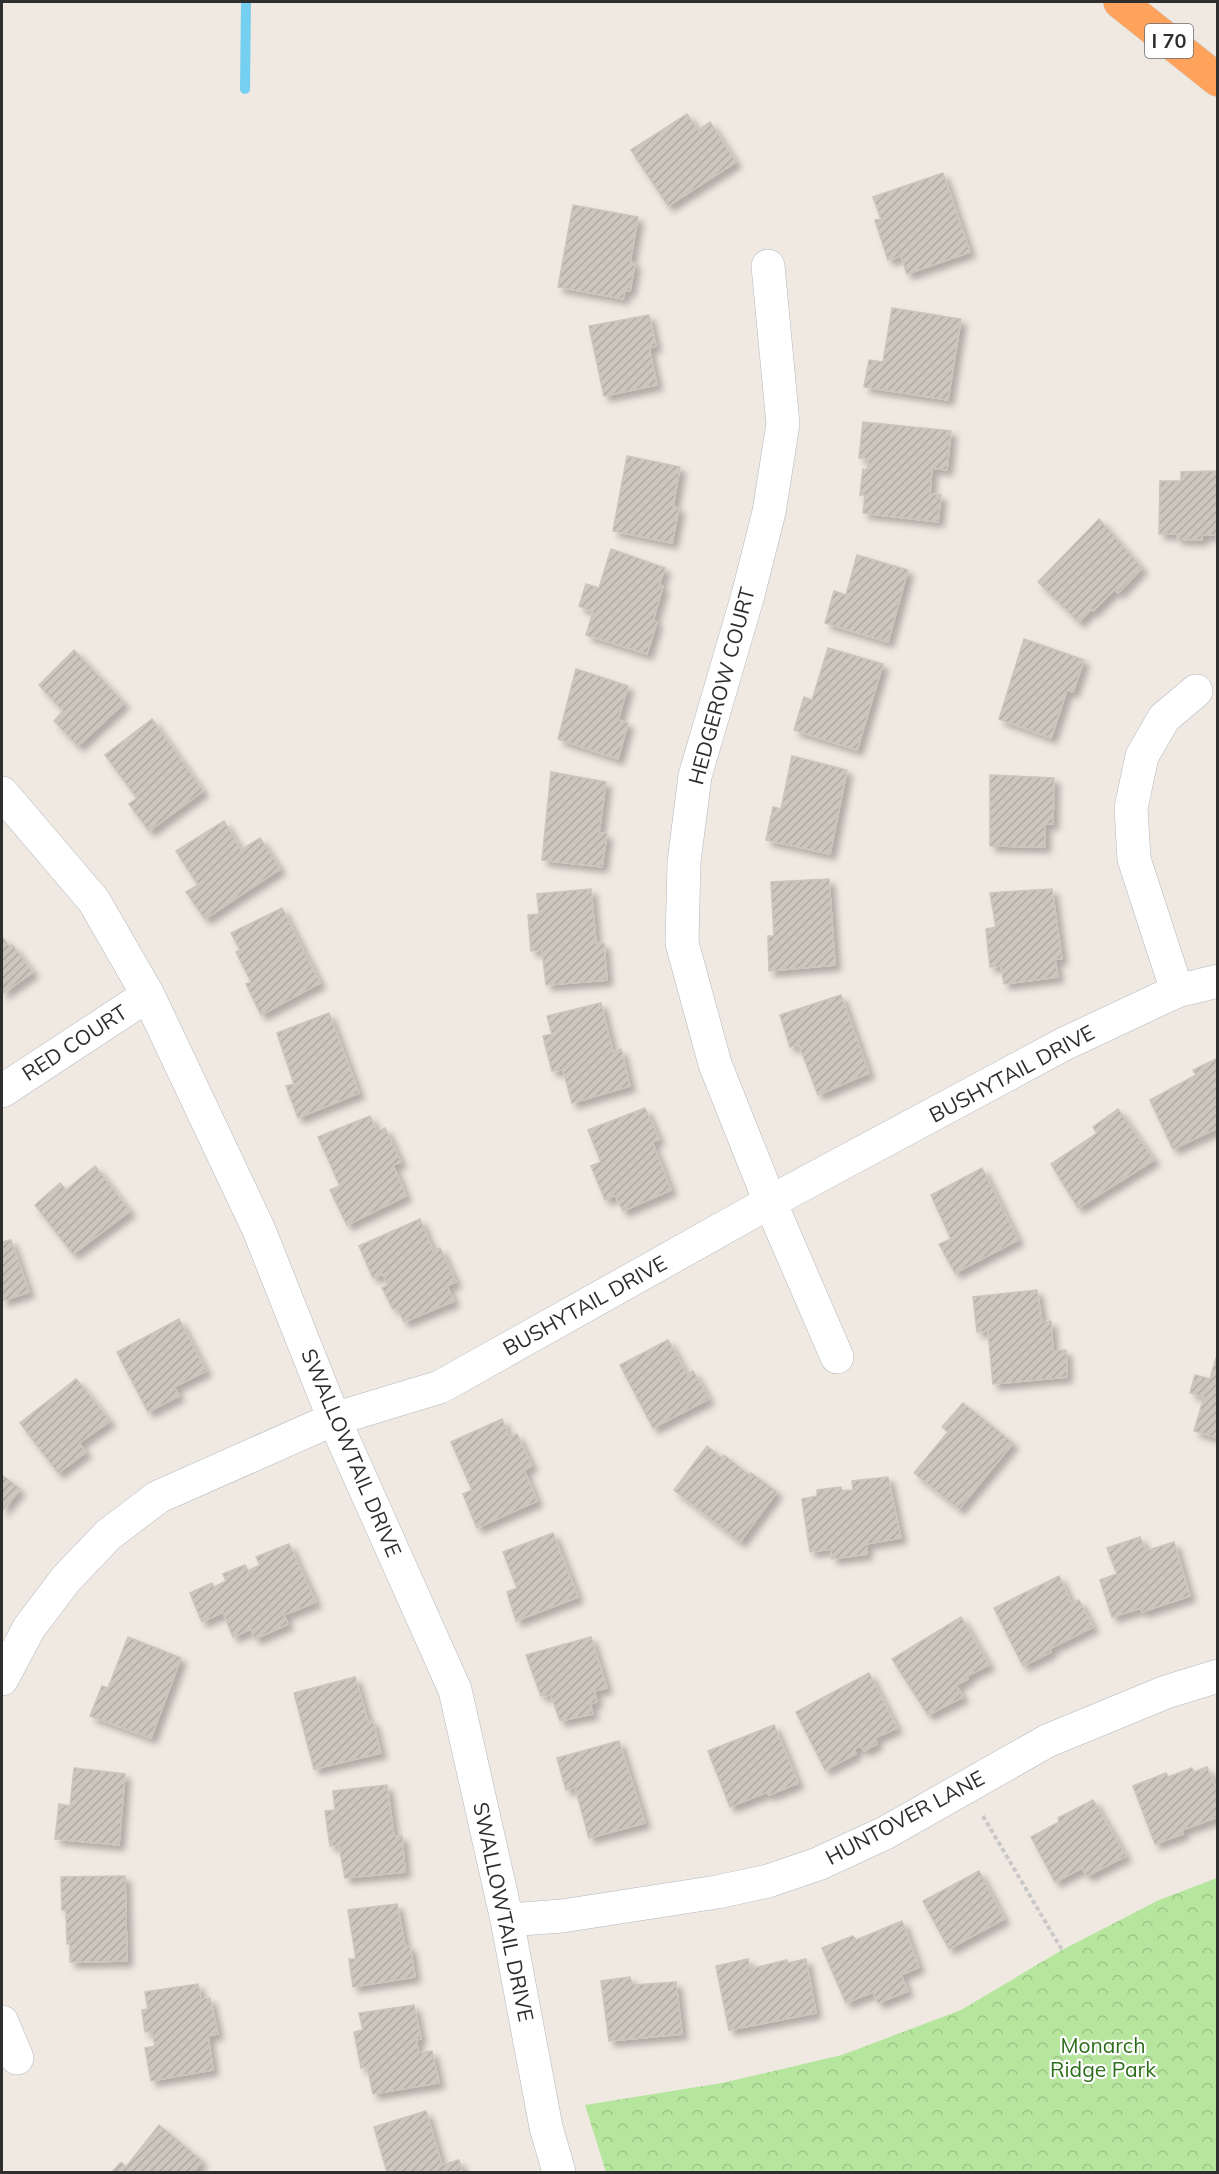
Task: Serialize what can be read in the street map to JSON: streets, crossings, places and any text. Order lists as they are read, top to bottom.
{
  "streets": {
    "highway": ["I 70"],
    "street": [
      "HEDGEROW COURT",
      "RED COURT",
      "BUSHYTAIL DRIVE",
      "SWALLOWTAIL DRIVE",
      "HUNTOVER LANE"
    ]
  },
  "crossings": [
    ["HEDGEROW COURT", "BUSHYTAIL DRIVE"],
    ["RED COURT", "SWALLOWTAIL DRIVE"],
    ["BUSHYTAIL DRIVE", "SWALLOWTAIL DRIVE"],
    ["SWALLOWTAIL DRIVE", "HUNTOVER LANE"]
  ],
  "parks": ["Monarch Ridge Park"]
}
